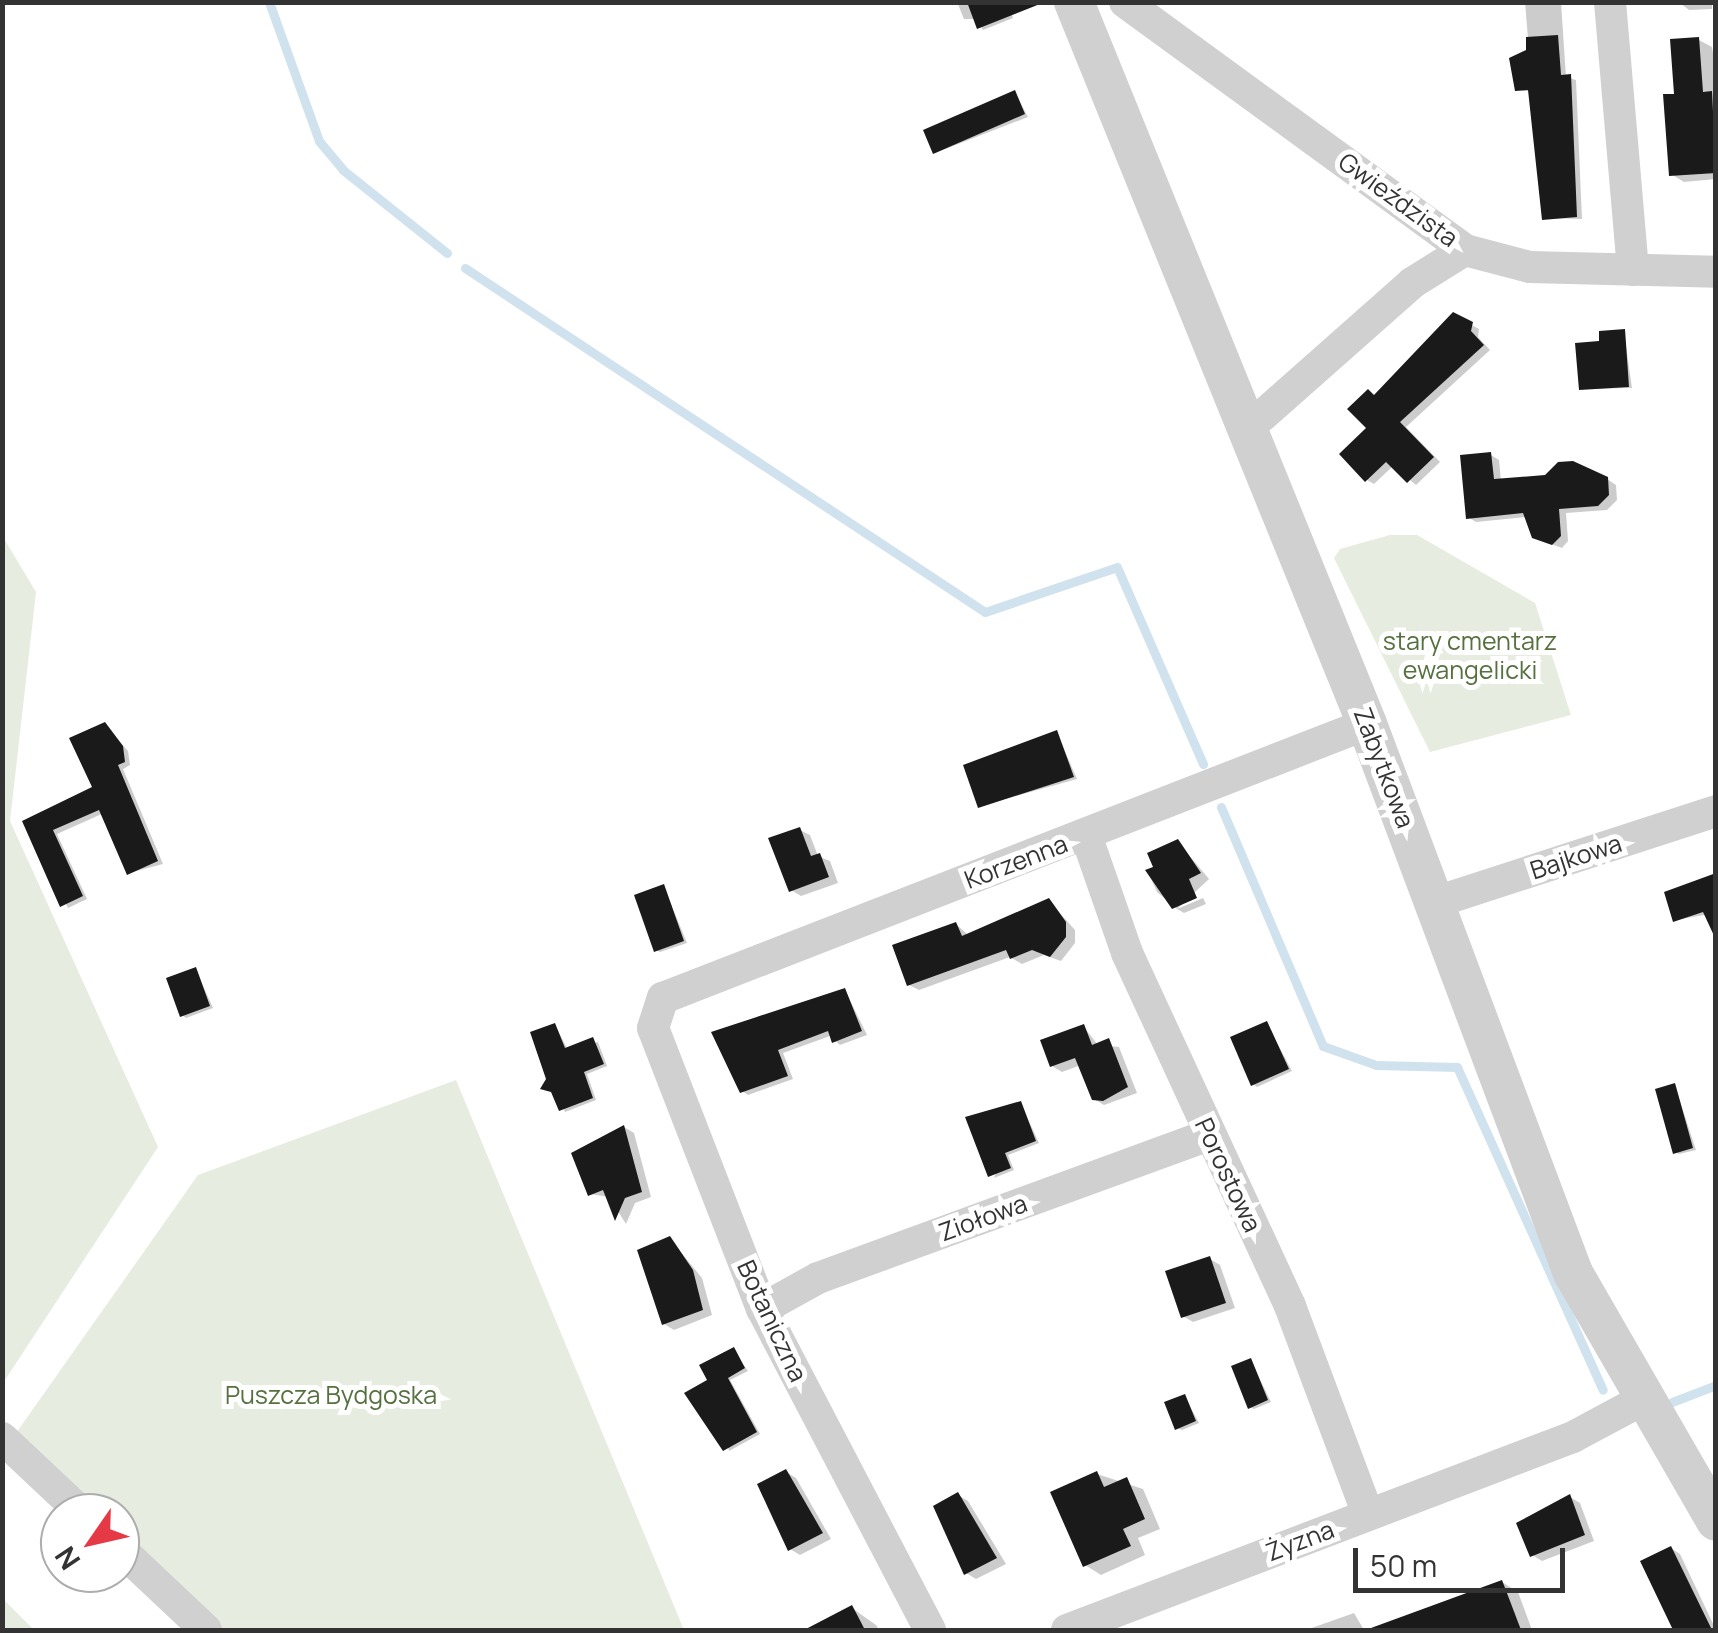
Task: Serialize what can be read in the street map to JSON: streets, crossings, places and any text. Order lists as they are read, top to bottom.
{
  "streets": {
    "street": [
      "Gwieździsta",
      "Zabytkowa",
      "Bajkowa",
      "Korzenna",
      "Porostowa",
      "Ziołowa",
      "Botaniczna",
      "Żyzna"
    ]
  },
  "crossings": [
    ["Zabytkowa", "Bajkowa"],
    ["Zabytkowa", "Korzenna"],
    ["Zabytkowa", "Żyzna"],
    ["Korzenna", "Porostowa"],
    ["Korzenna", "Botaniczna"],
    ["Porostowa", "Ziołowa"],
    ["Porostowa", "Żyzna"],
    ["Ziołowa", "Botaniczna"]
  ],
  "parks": ["stary cmentarz ewangelicki", "Puszcza Bydgoska"],
  "scale_bar": "50 m",
  "north": "bottom left"
}
